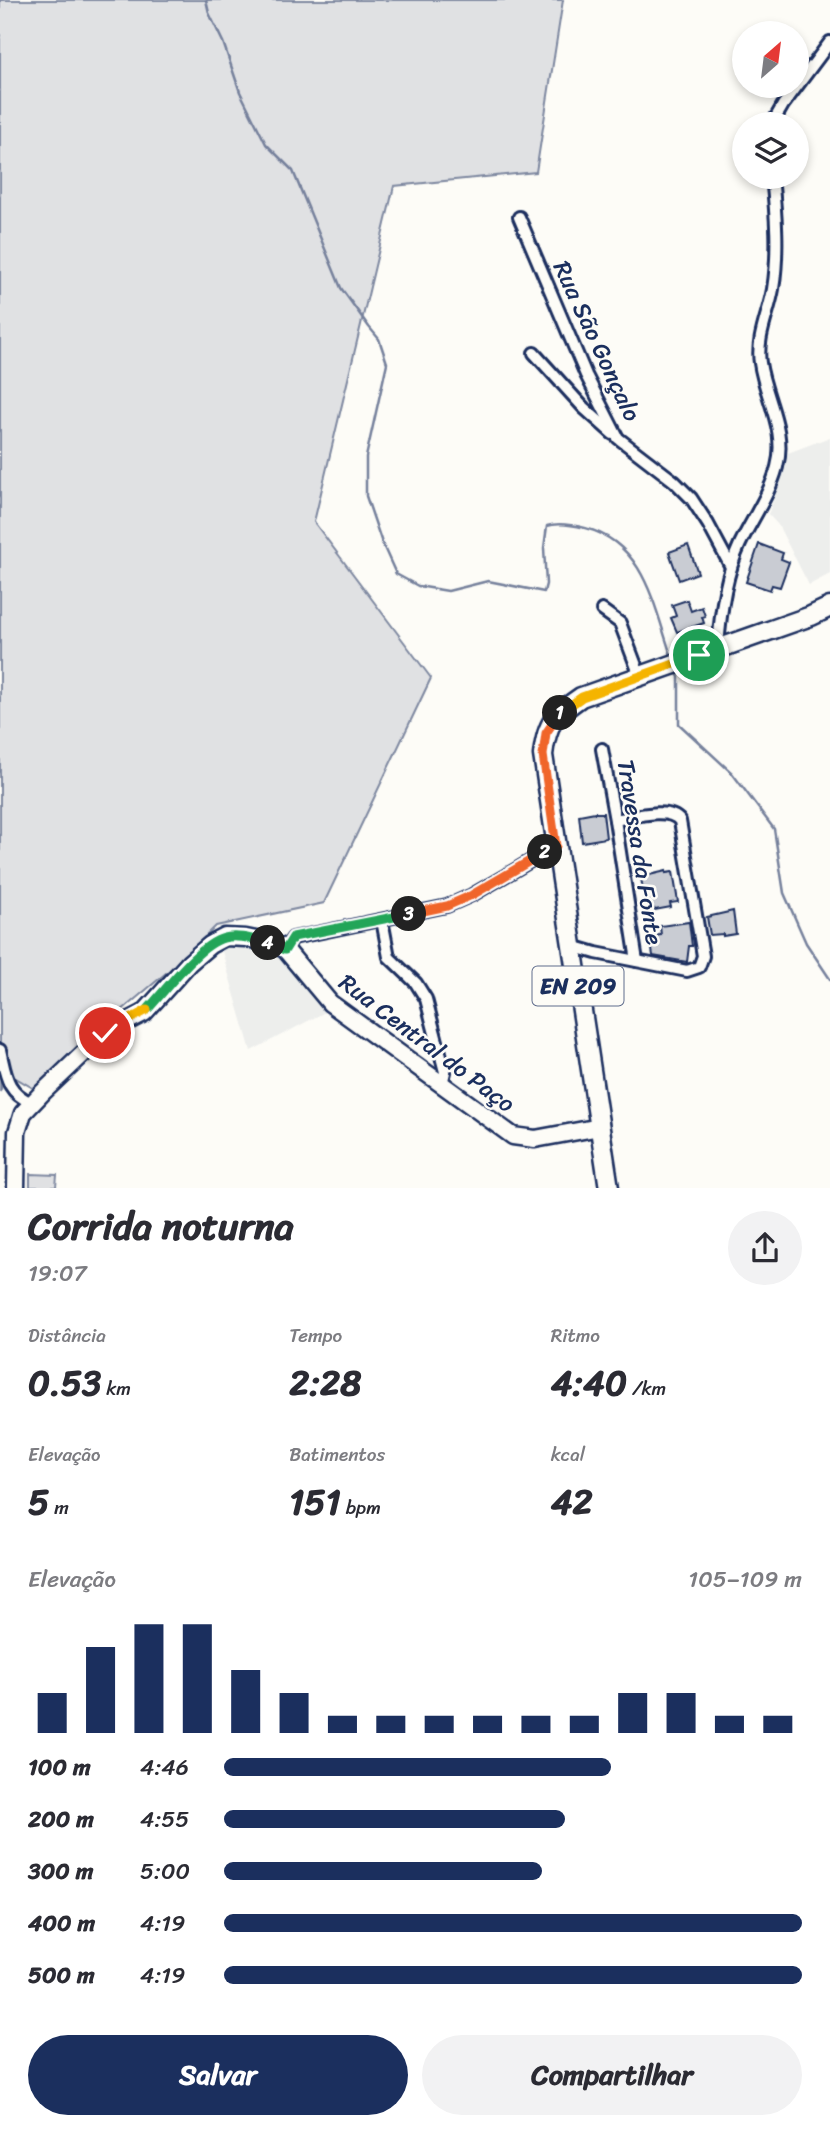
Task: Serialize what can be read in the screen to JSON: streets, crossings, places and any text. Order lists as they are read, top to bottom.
{
  "streets": {
    "main road": ["EN 209"],
    "street": ["Rua São Gonçalo", "Travessa da Fonte", "Rua Central do Paço"]
  },
  "crossings": [
    ["EN 209", "Rua Central do Paço"]
  ],
  "north": "top right",
  "page": {
    "pins": [
      "1",
      "2",
      "3",
      "4"
    ],
    "heading": ["Corrida noturna", "19:07"],
    "stats": [
      ["Distância", "0.53 km"],
      ["Tempo", "2:28"],
      ["Ritmo", "4:40 /km"],
      ["Elevação", "5 m"],
      ["Batimentos", "151 bpm"],
      ["kcal", "42"]
    ],
    "chart": ["Elevação", "105–109 m"],
    "list": [
      {
        "name": "100 m",
        "note": "4:46"
      },
      {
        "name": "200 m",
        "note": "4:55"
      },
      {
        "name": "300 m",
        "note": "5:00"
      },
      {
        "name": "400 m",
        "note": "4:19"
      },
      {
        "name": "500 m",
        "note": "4:19"
      }
    ],
    "buttons": ["Salvar", "Compartilhar"]
  }
}
